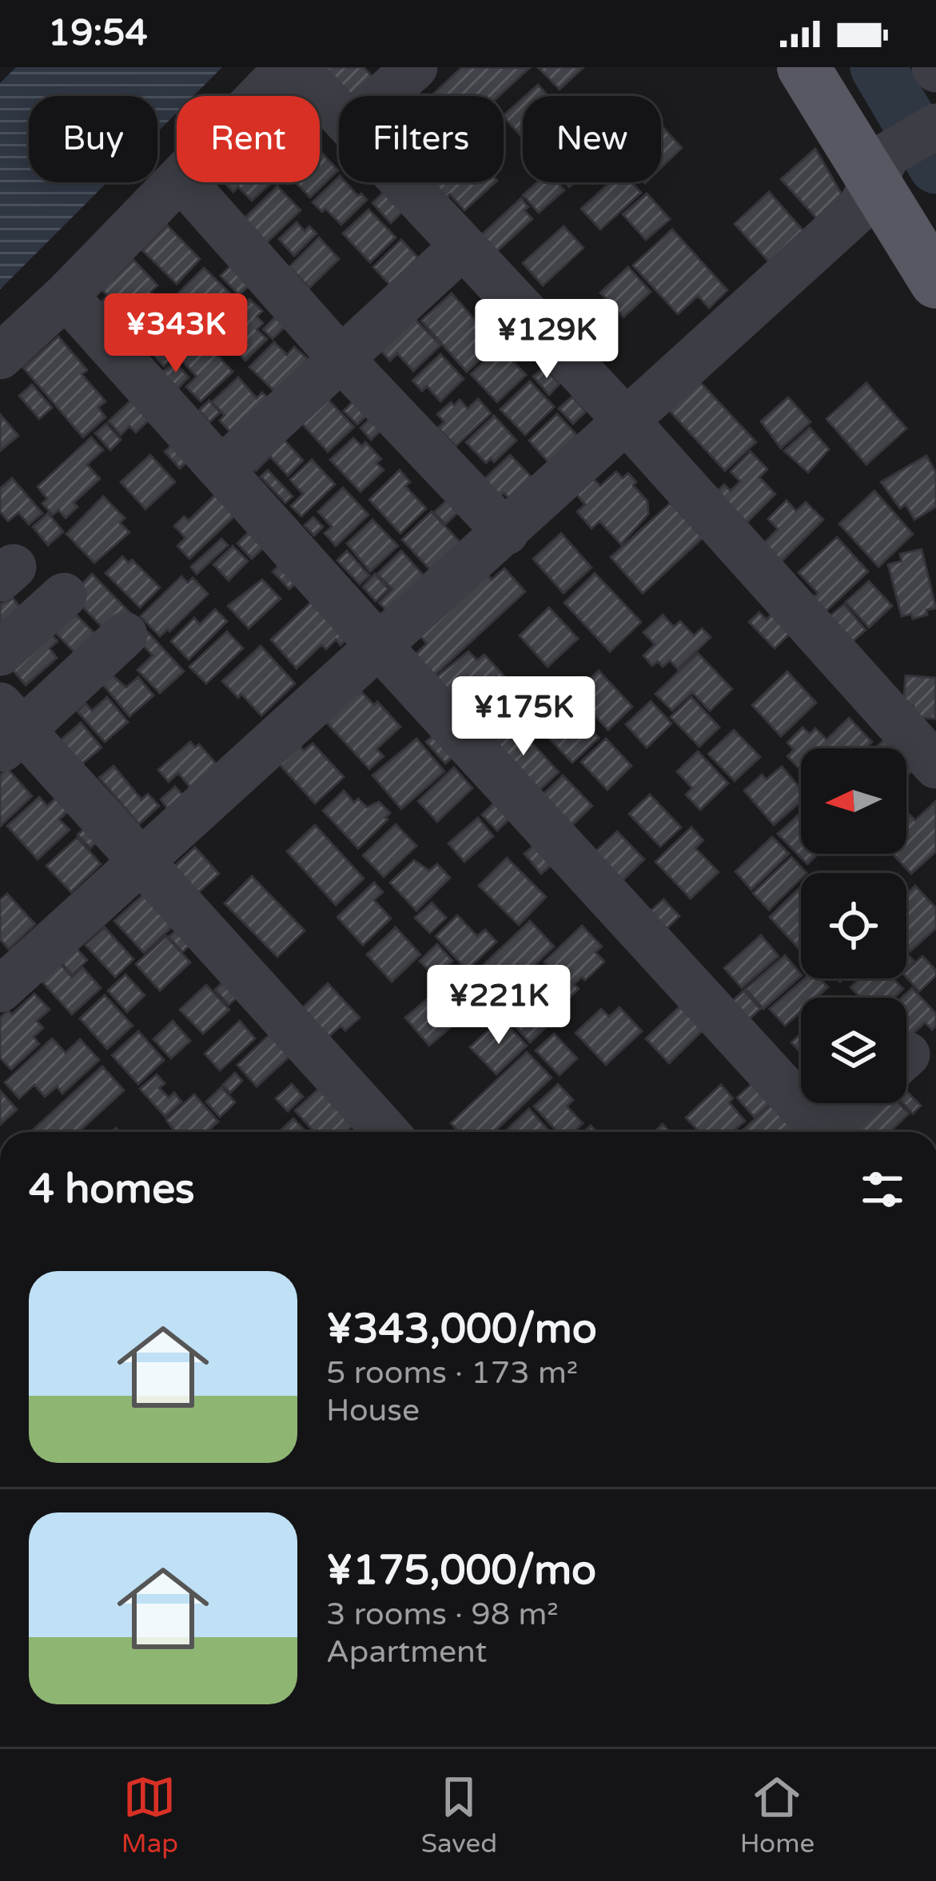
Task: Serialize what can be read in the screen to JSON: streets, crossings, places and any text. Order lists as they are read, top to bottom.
{
  "north": "left",
  "page": {
    "status": "19:54",
    "chip": [
      "Buy",
      "Rent",
      "Filters",
      "New"
    ],
    "price": [
      "¥343K",
      "¥129K",
      "¥175K",
      "¥221K"
    ],
    "heading": "4 homes",
    "list": [
      {
        "name": "¥343,000/mo",
        "note": "5 rooms · 173 m² · House"
      },
      {
        "name": "¥175,000/mo",
        "note": "3 rooms · 98 m² · Apartment"
      }
    ],
    "tabs": ["Map", "Saved", "Home"]
  }
}
